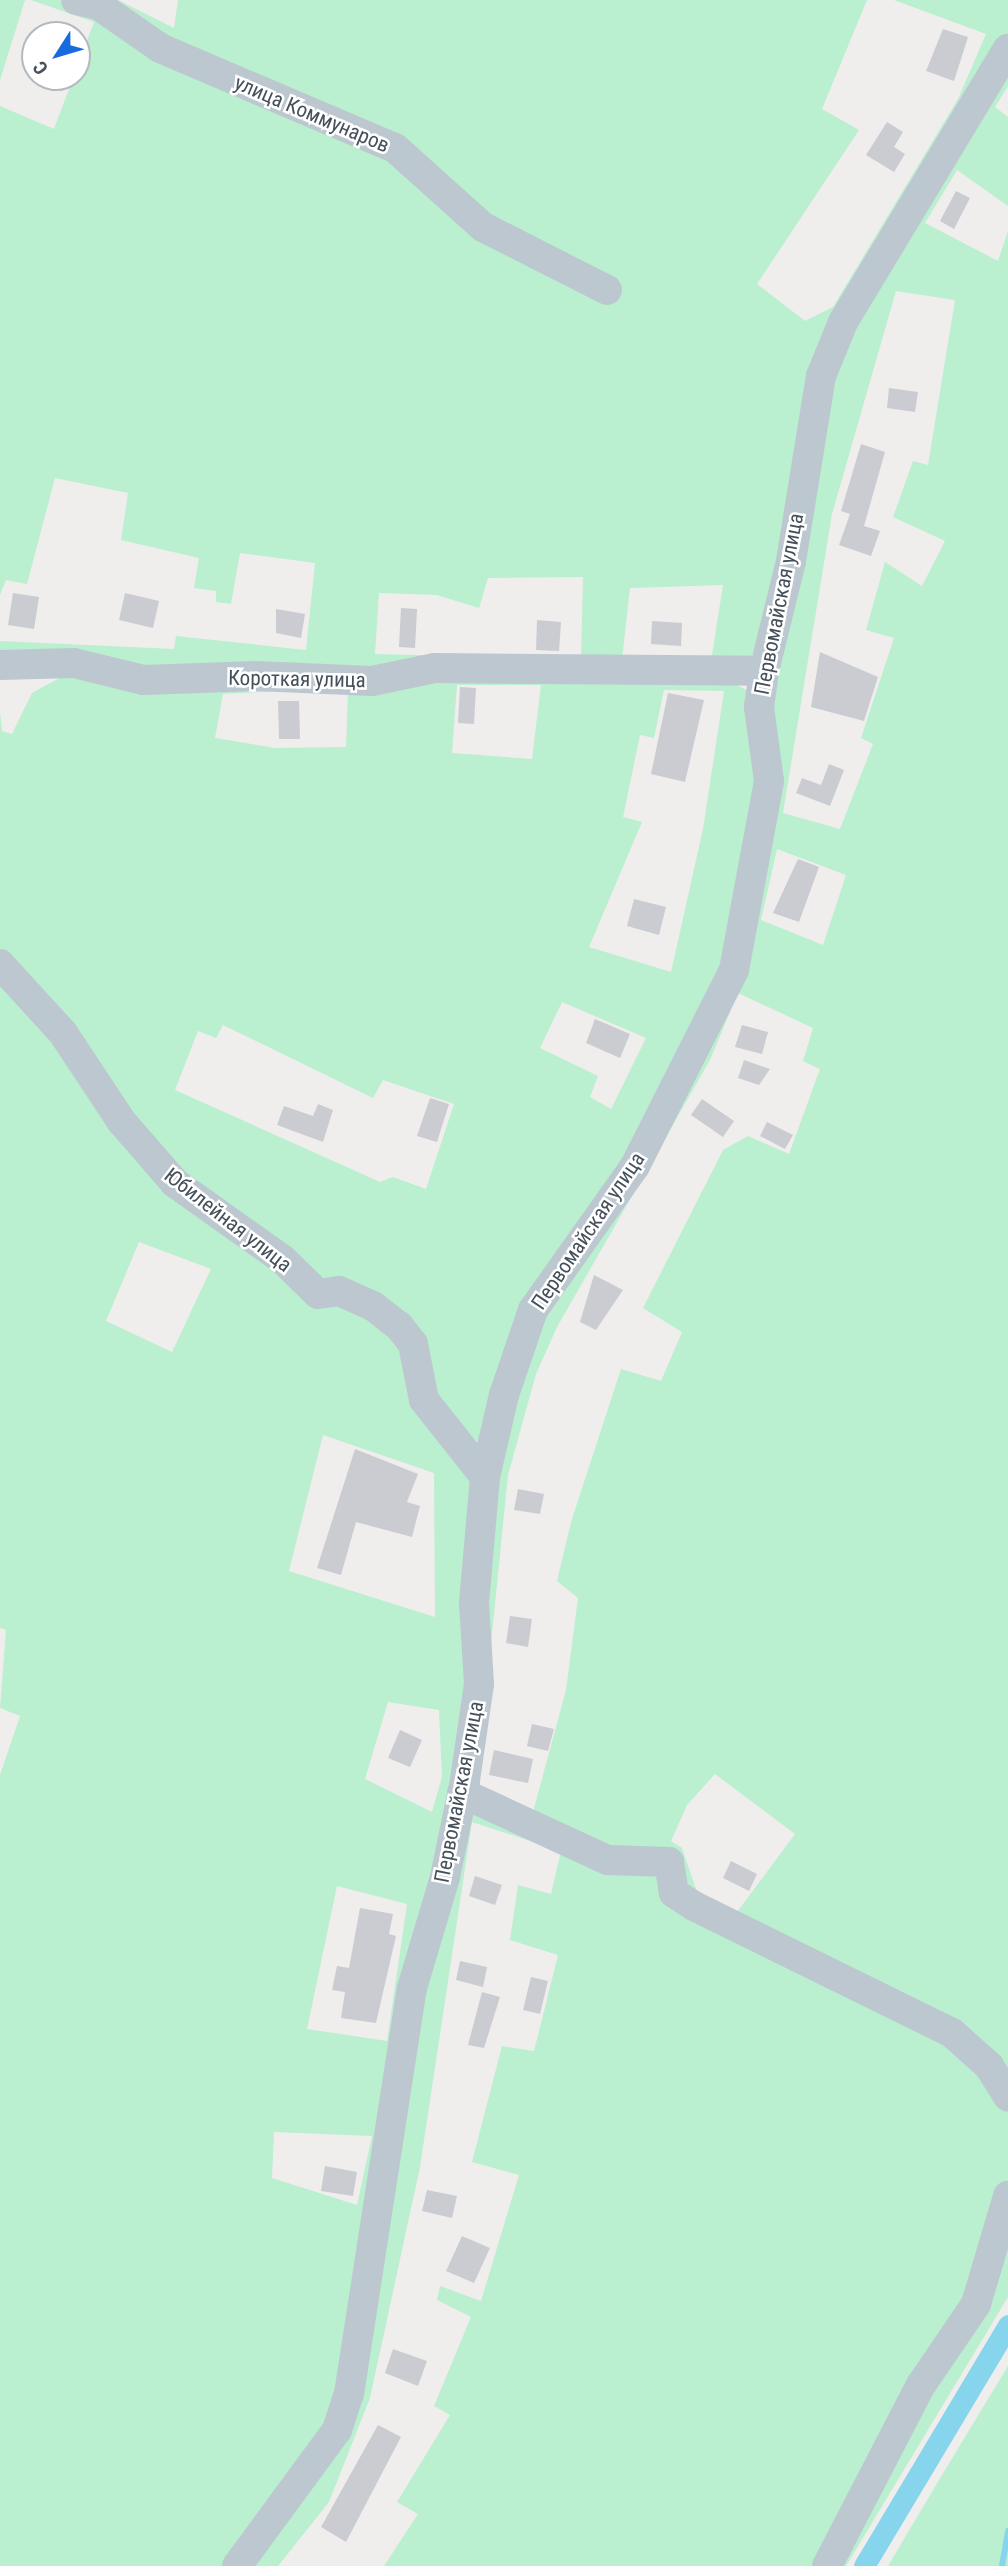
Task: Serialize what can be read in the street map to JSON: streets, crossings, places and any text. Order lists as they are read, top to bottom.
{
  "streets": {
    "street": [
      "улица Коммунаров",
      "Первомайская улица",
      "Короткая улица",
      "Юбилейная улица"
    ]
  },
  "crossings": [
    ["Первомайская улица", "Короткая улица"],
    ["Первомайская улица", "Юбилейная улица"]
  ],
  "north": "bottom left"
}
